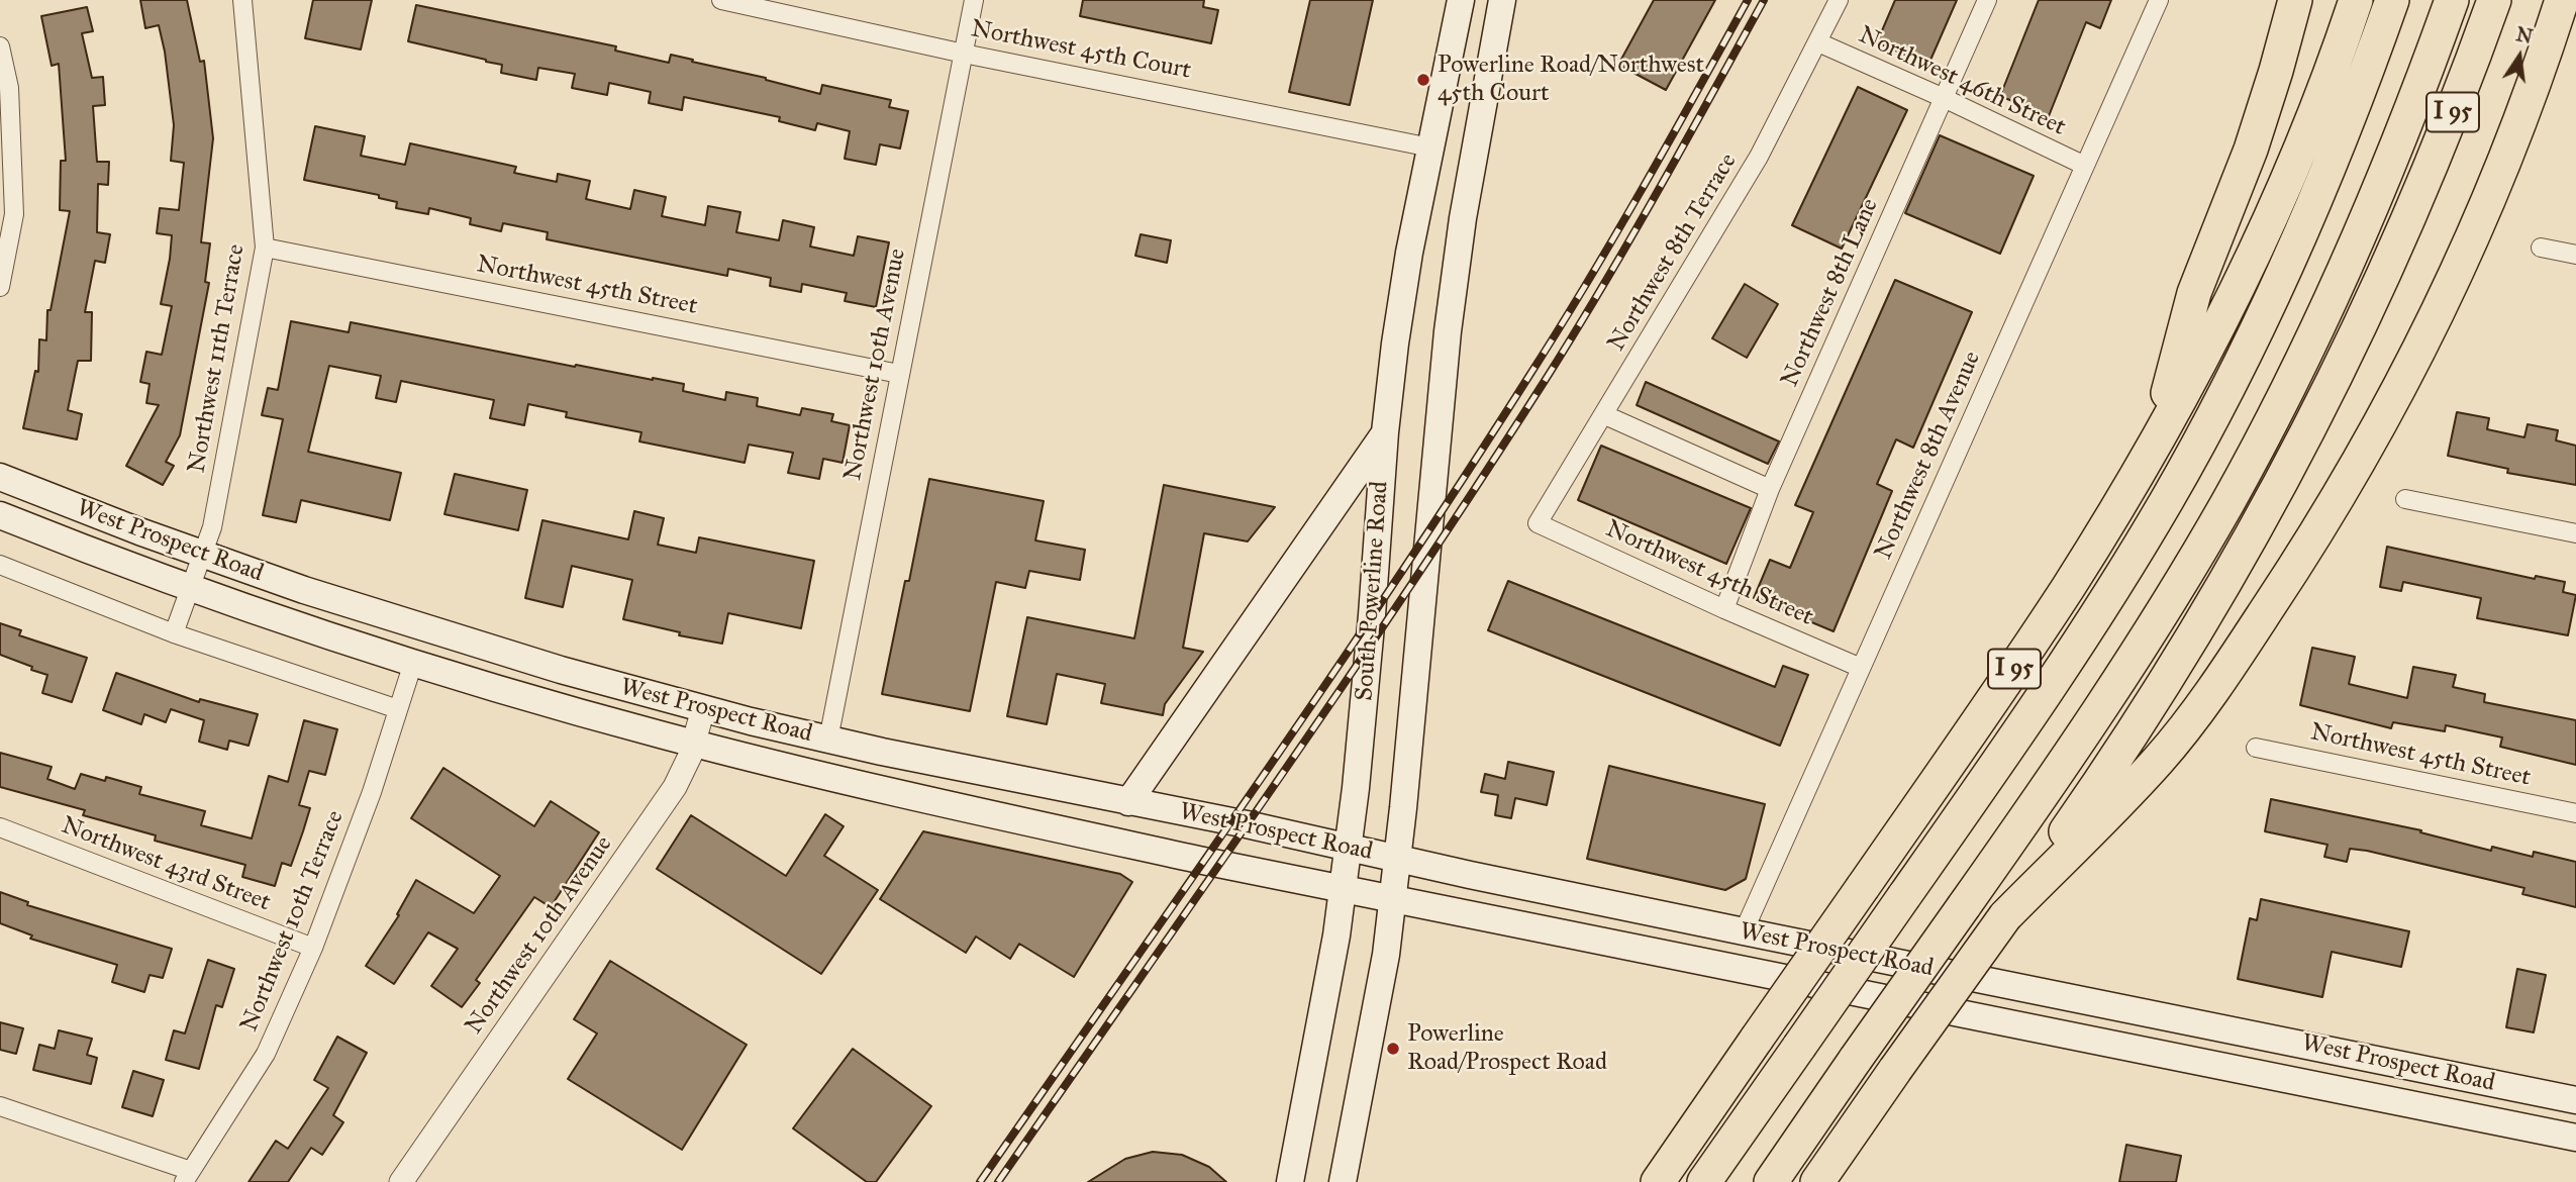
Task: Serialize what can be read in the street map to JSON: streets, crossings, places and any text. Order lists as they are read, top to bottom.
{
  "streets": {
    "highway": ["I 95"],
    "main road": ["West Prospect Road", "South Powerline Road"],
    "street": [
      "Northwest 45th Court",
      "Northwest 46th Street",
      "Northwest 8th Terrace",
      "Northwest 45th Street",
      "Northwest 8th Lane",
      "Northwest 11th Terrace",
      "Northwest 10th Avenue",
      "Northwest 8th Avenue",
      "Northwest 43rd Street",
      "Northwest 10th Terrace"
    ]
  },
  "crossings": [
    ["Northwest 45th Court", "Northwest 10th Avenue"],
    ["Northwest 45th Court", "South Powerline Road"],
    ["Northwest 46th Street", "Northwest 8th Terrace"],
    ["Northwest 46th Street", "Northwest 8th Lane"],
    ["Northwest 46th Street", "Northwest 8th Avenue"],
    ["Northwest 8th Terrace", "Northwest 45th Street"],
    ["Northwest 45th Street", "Northwest 8th Lane"],
    ["Northwest 45th Street", "Northwest 11th Terrace"],
    ["Northwest 45th Street", "Northwest 10th Avenue"],
    ["Northwest 45th Street", "Northwest 8th Avenue"],
    ["Northwest 11th Terrace", "West Prospect Road"],
    ["Northwest 10th Avenue", "West Prospect Road"],
    ["Northwest 8th Avenue", "West Prospect Road"],
    ["West Prospect Road", "South Powerline Road"],
    ["West Prospect Road", "Northwest 10th Terrace"],
    ["Northwest 43rd Street", "Northwest 10th Terrace"]
  ],
  "places": ["Powerline Road/Northwest 45th Court", "Powerline Road/Prospect Road"],
  "north": "top"
}
